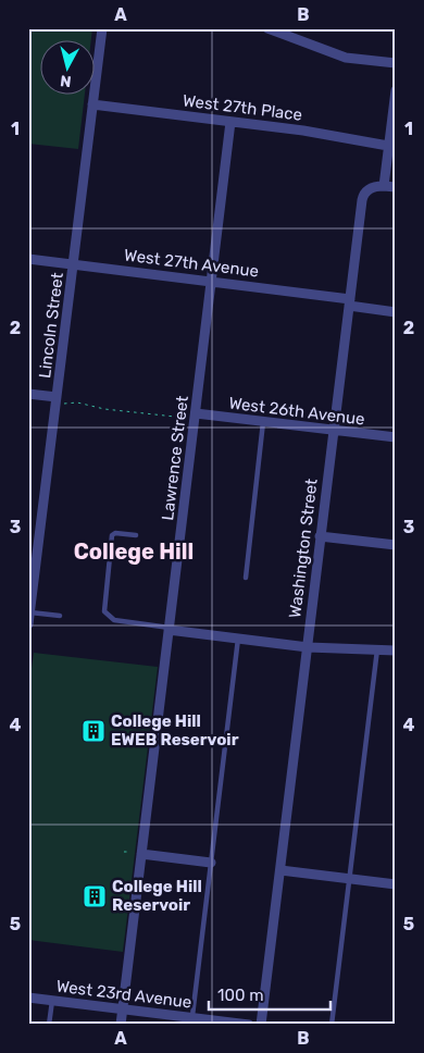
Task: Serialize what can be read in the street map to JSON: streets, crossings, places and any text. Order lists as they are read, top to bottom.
{
  "streets": {
    "street": [
      "West 27th Place",
      "West 27th Avenue",
      "Lincoln Street",
      "West 26th Avenue",
      "Lawrence Street",
      "Washington Street",
      "West 23rd Avenue"
    ]
  },
  "crossings": [
    ["West 27th Place", "Lincoln Street"],
    ["West 27th Place", "Lawrence Street"],
    ["West 27th Avenue", "Lincoln Street"],
    ["West 27th Avenue", "Lawrence Street"],
    ["West 27th Avenue", "Washington Street"],
    ["West 26th Avenue", "Lawrence Street"],
    ["West 26th Avenue", "Washington Street"],
    ["Lawrence Street", "West 23rd Avenue"]
  ],
  "districts": ["College Hill"],
  "places": {
    "building": ["College Hill EWEB Reservoir", "College Hill Reservoir"]
  },
  "scale_bar": "100 m",
  "north": "bottom",
  "grid": {
    "columns": ["A", "B"],
    "rows": [
      "1",
      "2",
      "3",
      "4",
      "5"
    ]
  }
}
